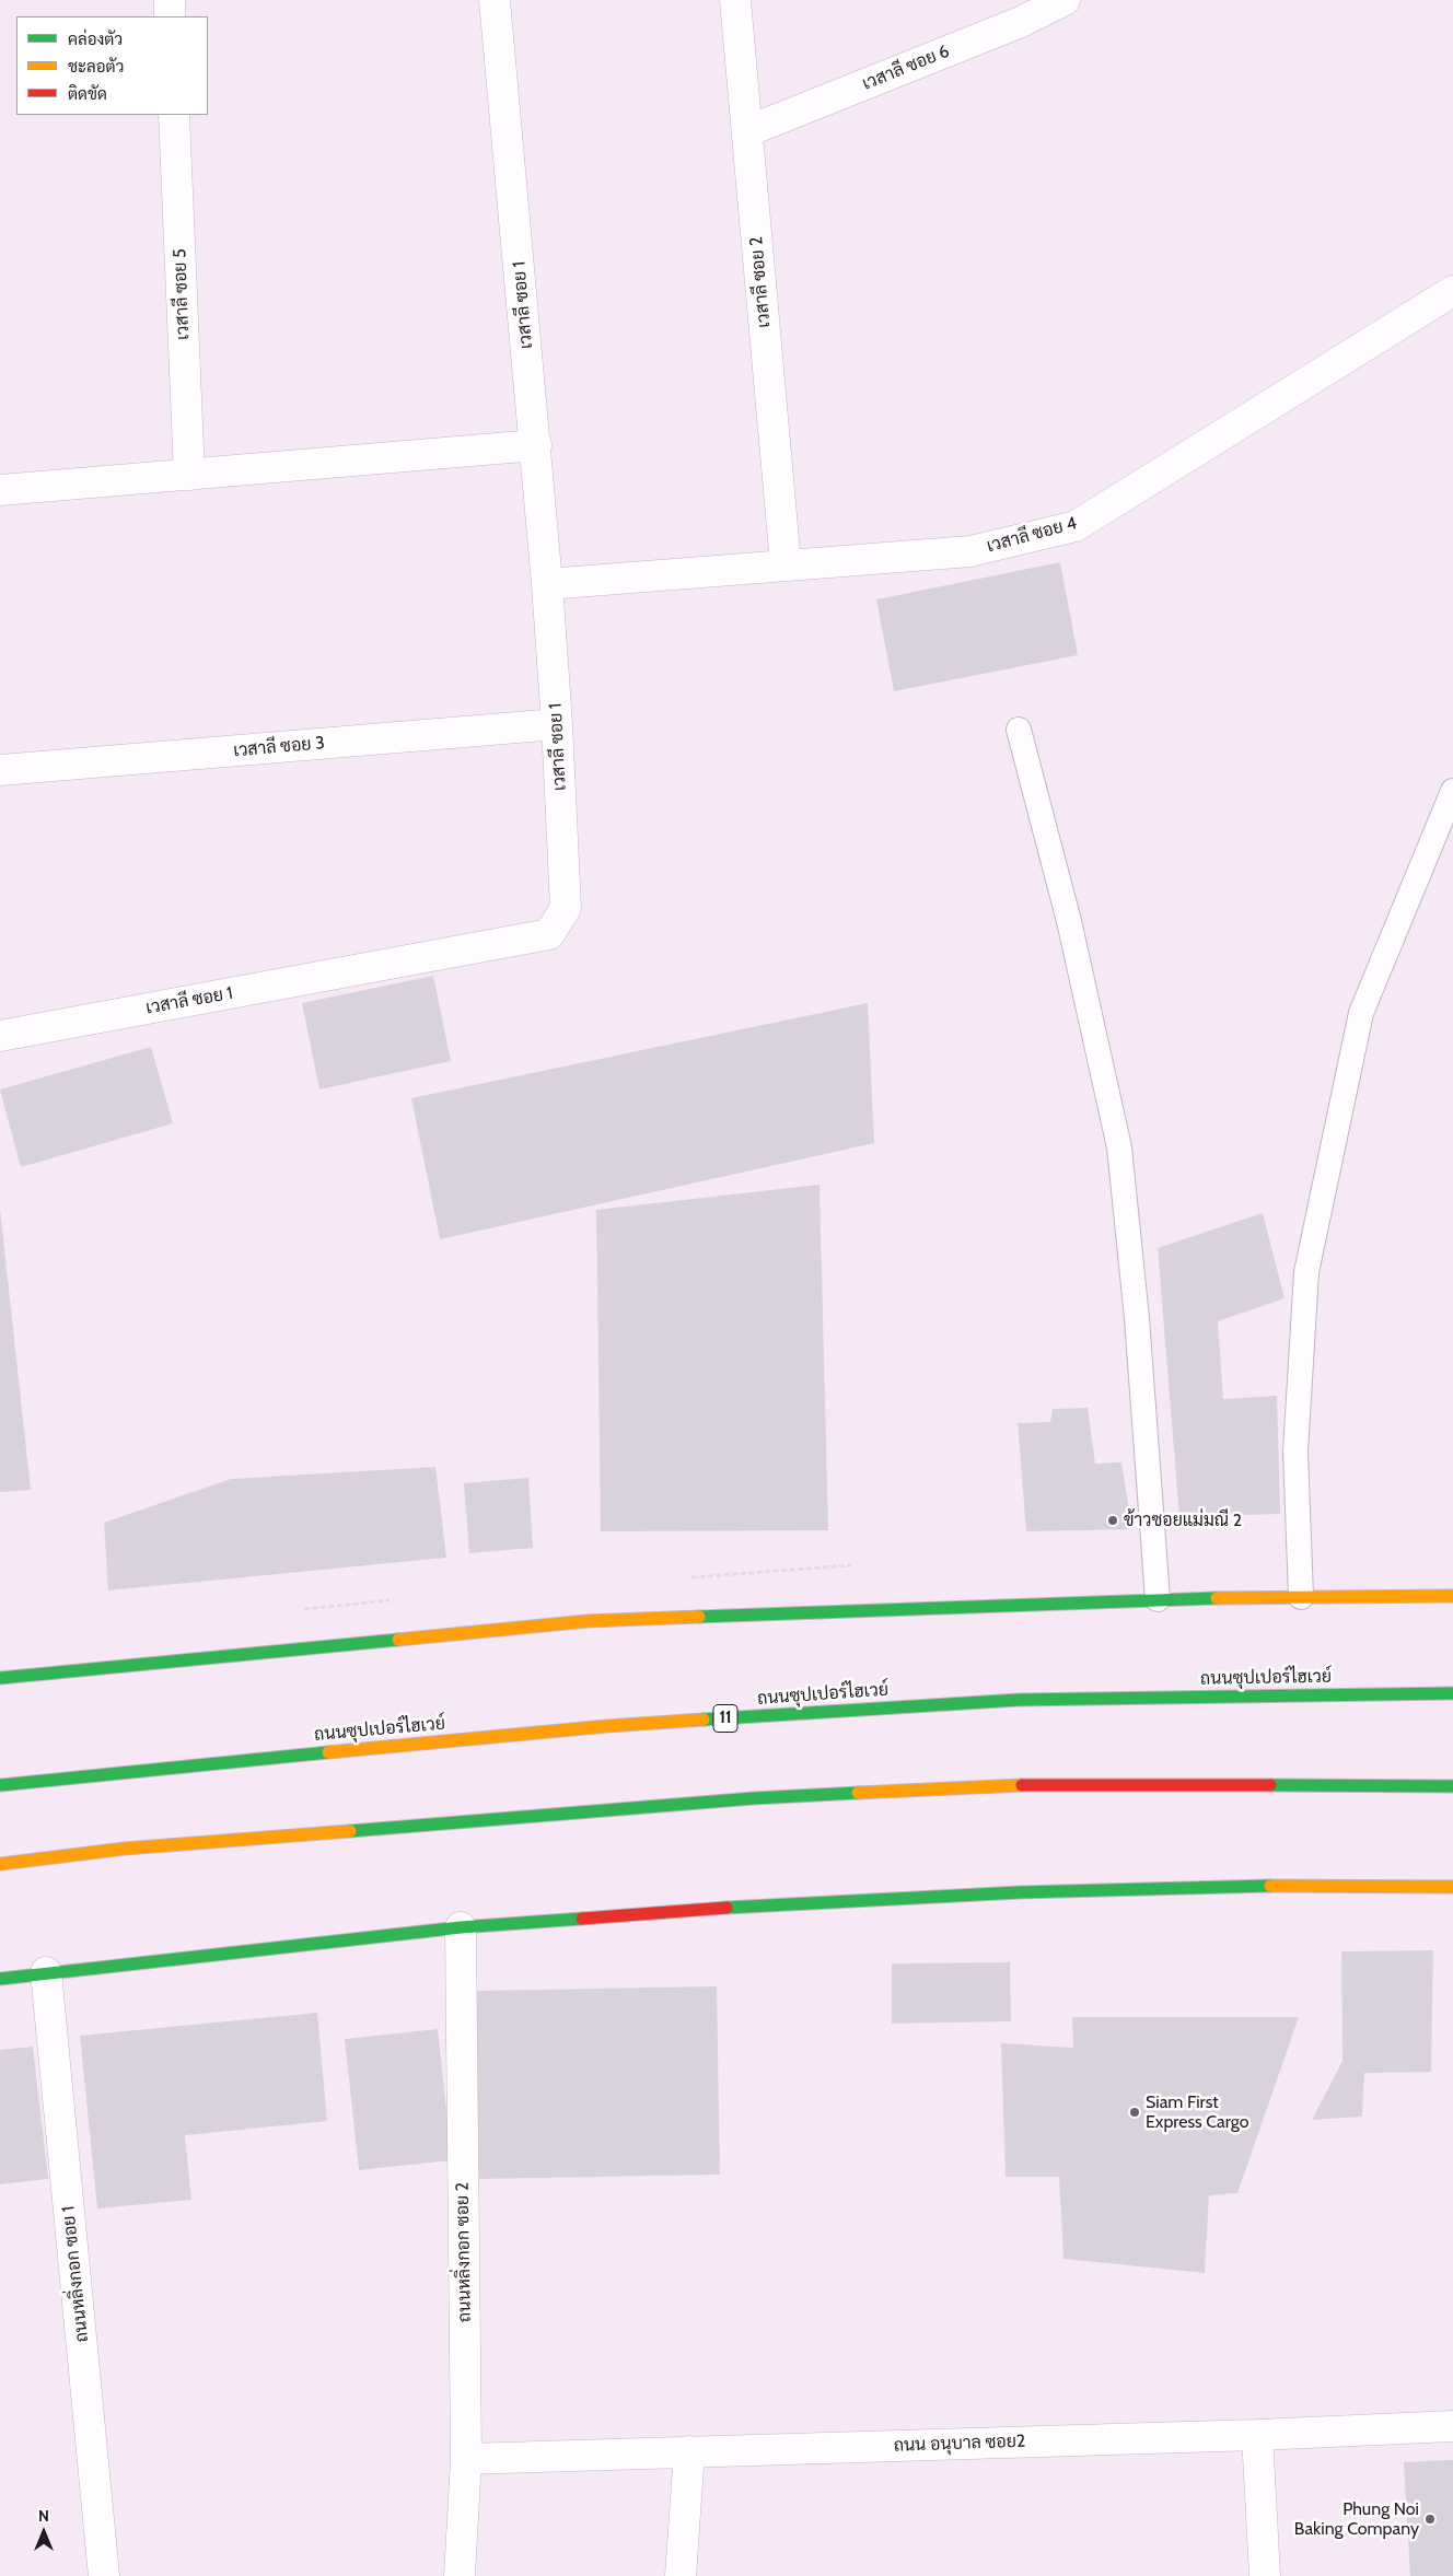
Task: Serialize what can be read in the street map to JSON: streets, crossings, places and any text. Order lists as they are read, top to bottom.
{
  "streets": {
    "main road": ["ถนนซุปเปอร์ไฮเวย์", "11"],
    "street": [
      "เวสาลี ซอย 6",
      "เวสาลี ซอย 2",
      "เวสาลี ซอย 5",
      "เวสาลี ซอย 1",
      "เวสาลี ซอย 4",
      "เวสาลี ซอย 3",
      "ถนนหลิ่งกอก ซอย 2",
      "ถนนหลิ่งกอก ซอย 1",
      "ถนน อนุบาล ซอย2"
    ]
  },
  "crossings": [
    ["เวสาลี ซอย 6", "เวสาลี ซอย 2"],
    ["เวสาลี ซอย 2", "เวสาลี ซอย 4"],
    ["เวสาลี ซอย 1", "เวสาลี ซอย 4"],
    ["เวสาลี ซอย 1", "เวสาลี ซอย 3"],
    ["ถนนหลิ่งกอก ซอย 2", "ถนน อนุบาล ซอย2"]
  ],
  "places": ["ข้าวซอยแม่มณี 2", "Siam First Express Cargo", "Phung Noi Baking Company"],
  "legend": ["คล่องตัว", "ชะลอตัว", "ติดขัด"],
  "north": "top"
}
